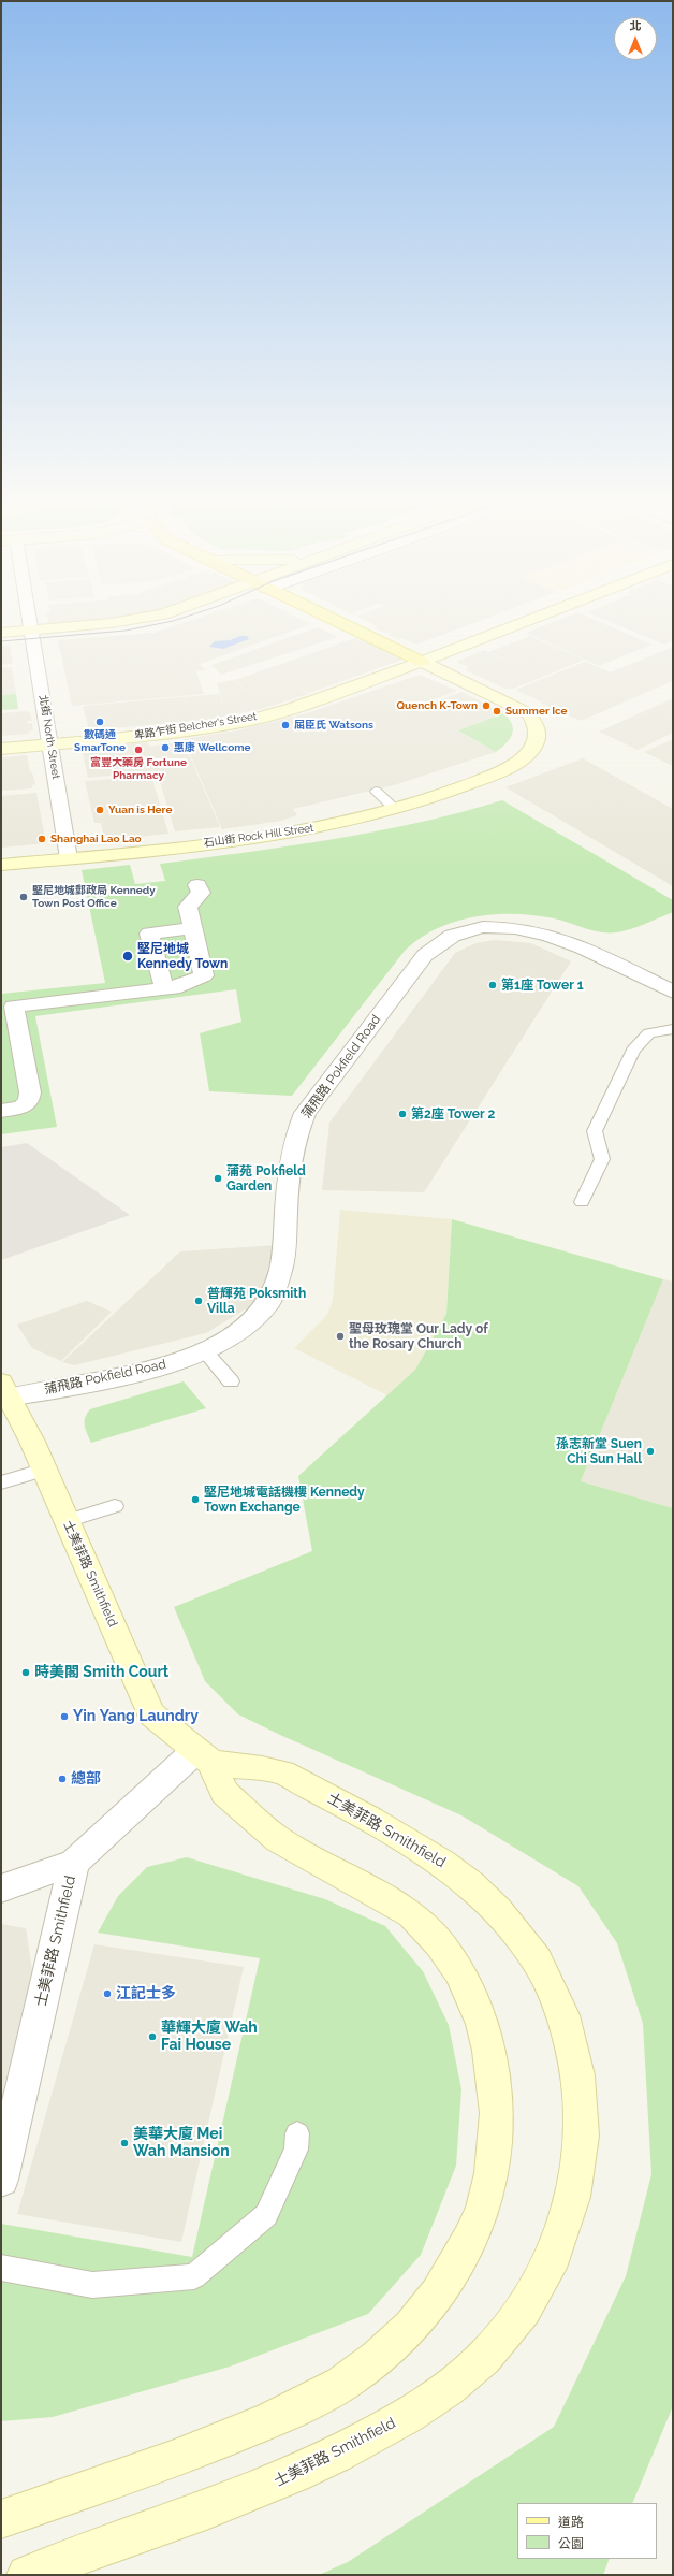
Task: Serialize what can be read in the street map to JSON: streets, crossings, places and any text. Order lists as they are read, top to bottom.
{
  "streets": {
    "main road": ["卑路乍街 Belcher's Street", "石山街 Rock Hill Street", "士美菲路 Smithfield"],
    "street": ["北街 North Street", "蒲飛路 Pokfield Road"]
  },
  "crossings": [
    ["卑路乍街 Belcher's Street", "北街 North Street"],
    ["卑路乍街 Belcher's Street", "石山街 Rock Hill Street"],
    ["北街 North Street", "石山街 Rock Hill Street"],
    ["蒲飛路 Pokfield Road", "士美菲路 Smithfield"]
  ],
  "places": [
    "Quench K-Town",
    "Summer Ice",
    "數碼通 SmarTone",
    "屈臣氏 Watsons",
    "惠康 Wellcome",
    "富豐大藥房 Fortune Pharmacy",
    "Yuan is Here",
    "Shanghai Lao Lao",
    "堅尼地城郵政局 Kennedy Town Post Office",
    "堅尼地城 Kennedy Town",
    "第1座 Tower 1",
    "第2座 Tower 2",
    "蒲苑 Pokfield Garden",
    "普輝苑 Poksmith Villa",
    "聖母玫瑰堂 Our Lady of the Rosary Church",
    "孫志新堂 Suen Chi Sun Hall",
    "堅尼地城電話機樓 Kennedy Town Exchange",
    "時美閣 Smith Court",
    "Yin Yang Laundry",
    "總部",
    "江記士多",
    "華輝大廈 Wah Fai House",
    "美華大廈 Mei Wah Mansion"
  ],
  "legend": ["道路", "公園"],
  "north": "top"
}
